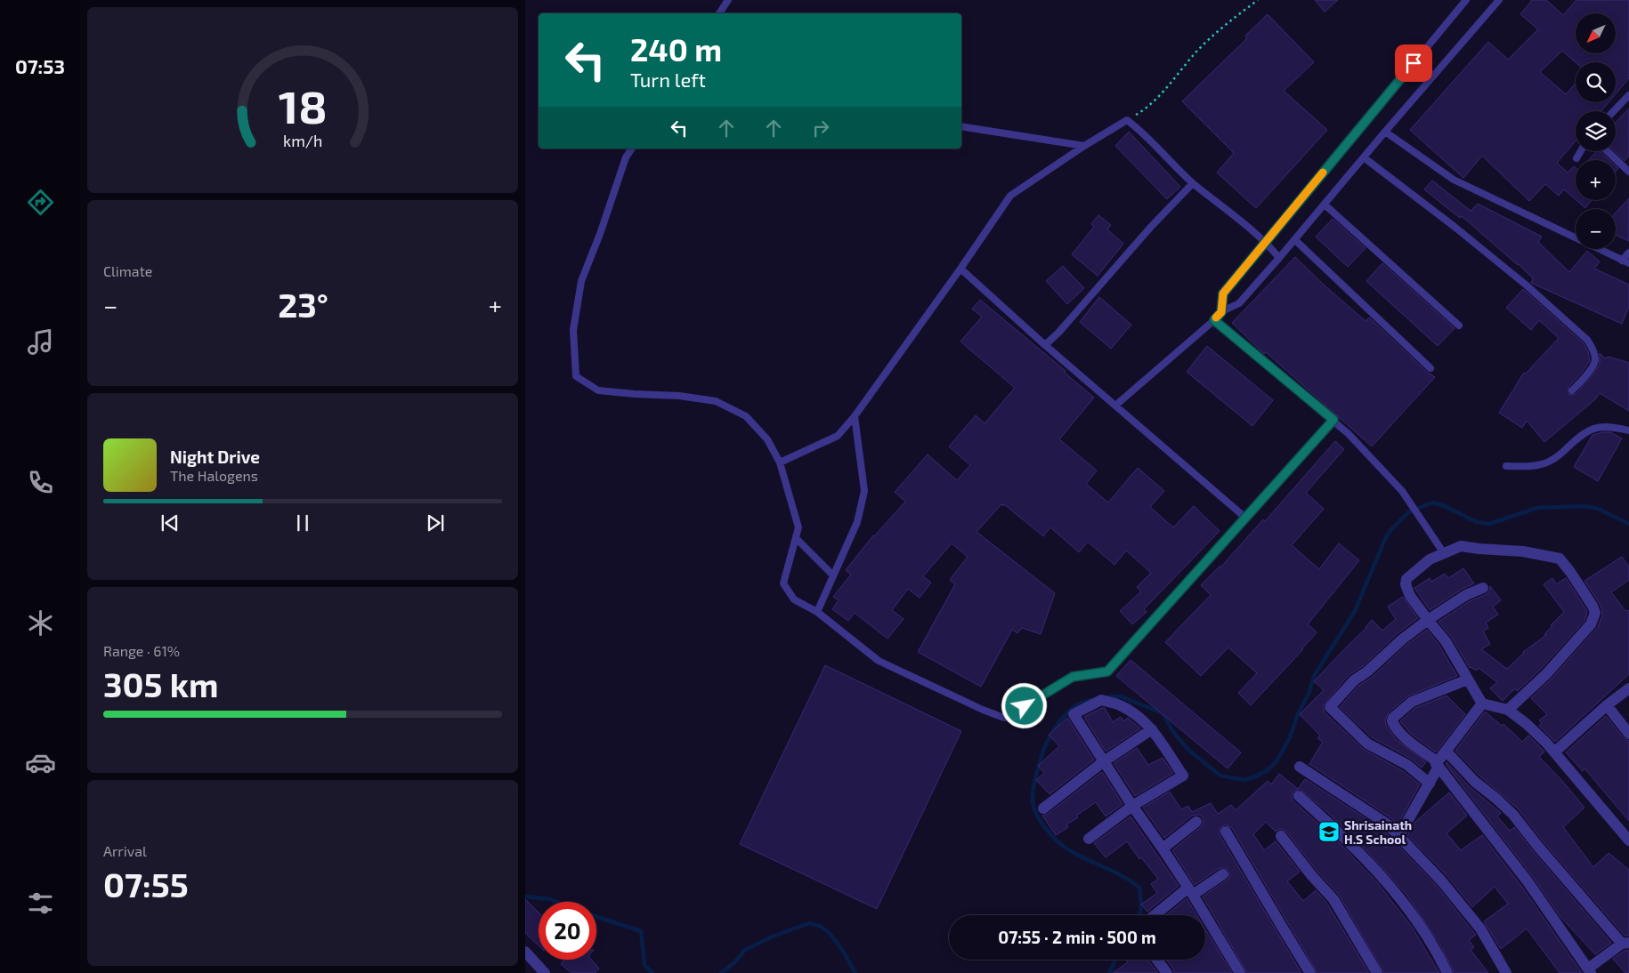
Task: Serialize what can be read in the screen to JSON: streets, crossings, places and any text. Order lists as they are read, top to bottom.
{
  "places": {
    "school or university": ["Shrisainath H.S School"]
  },
  "north": "bottom left",
  "page": {
    "tabs": "07:53",
    "map_buttons": ["+", "−"],
    "turn": ["240 m", "Turn left"],
    "tile": [
      "Climate",
      ["Range · 61%", "305 km"],
      ["Arrival", "07:55"]
    ],
    "heat": ["−", "23°", "+"],
    "song": ["Night Drive", "The Halogens"],
    "limit": "20",
    "trip": "07:55 · 2 min · 500 m",
    "gauge": ["18", "km/h"]
  }
}
